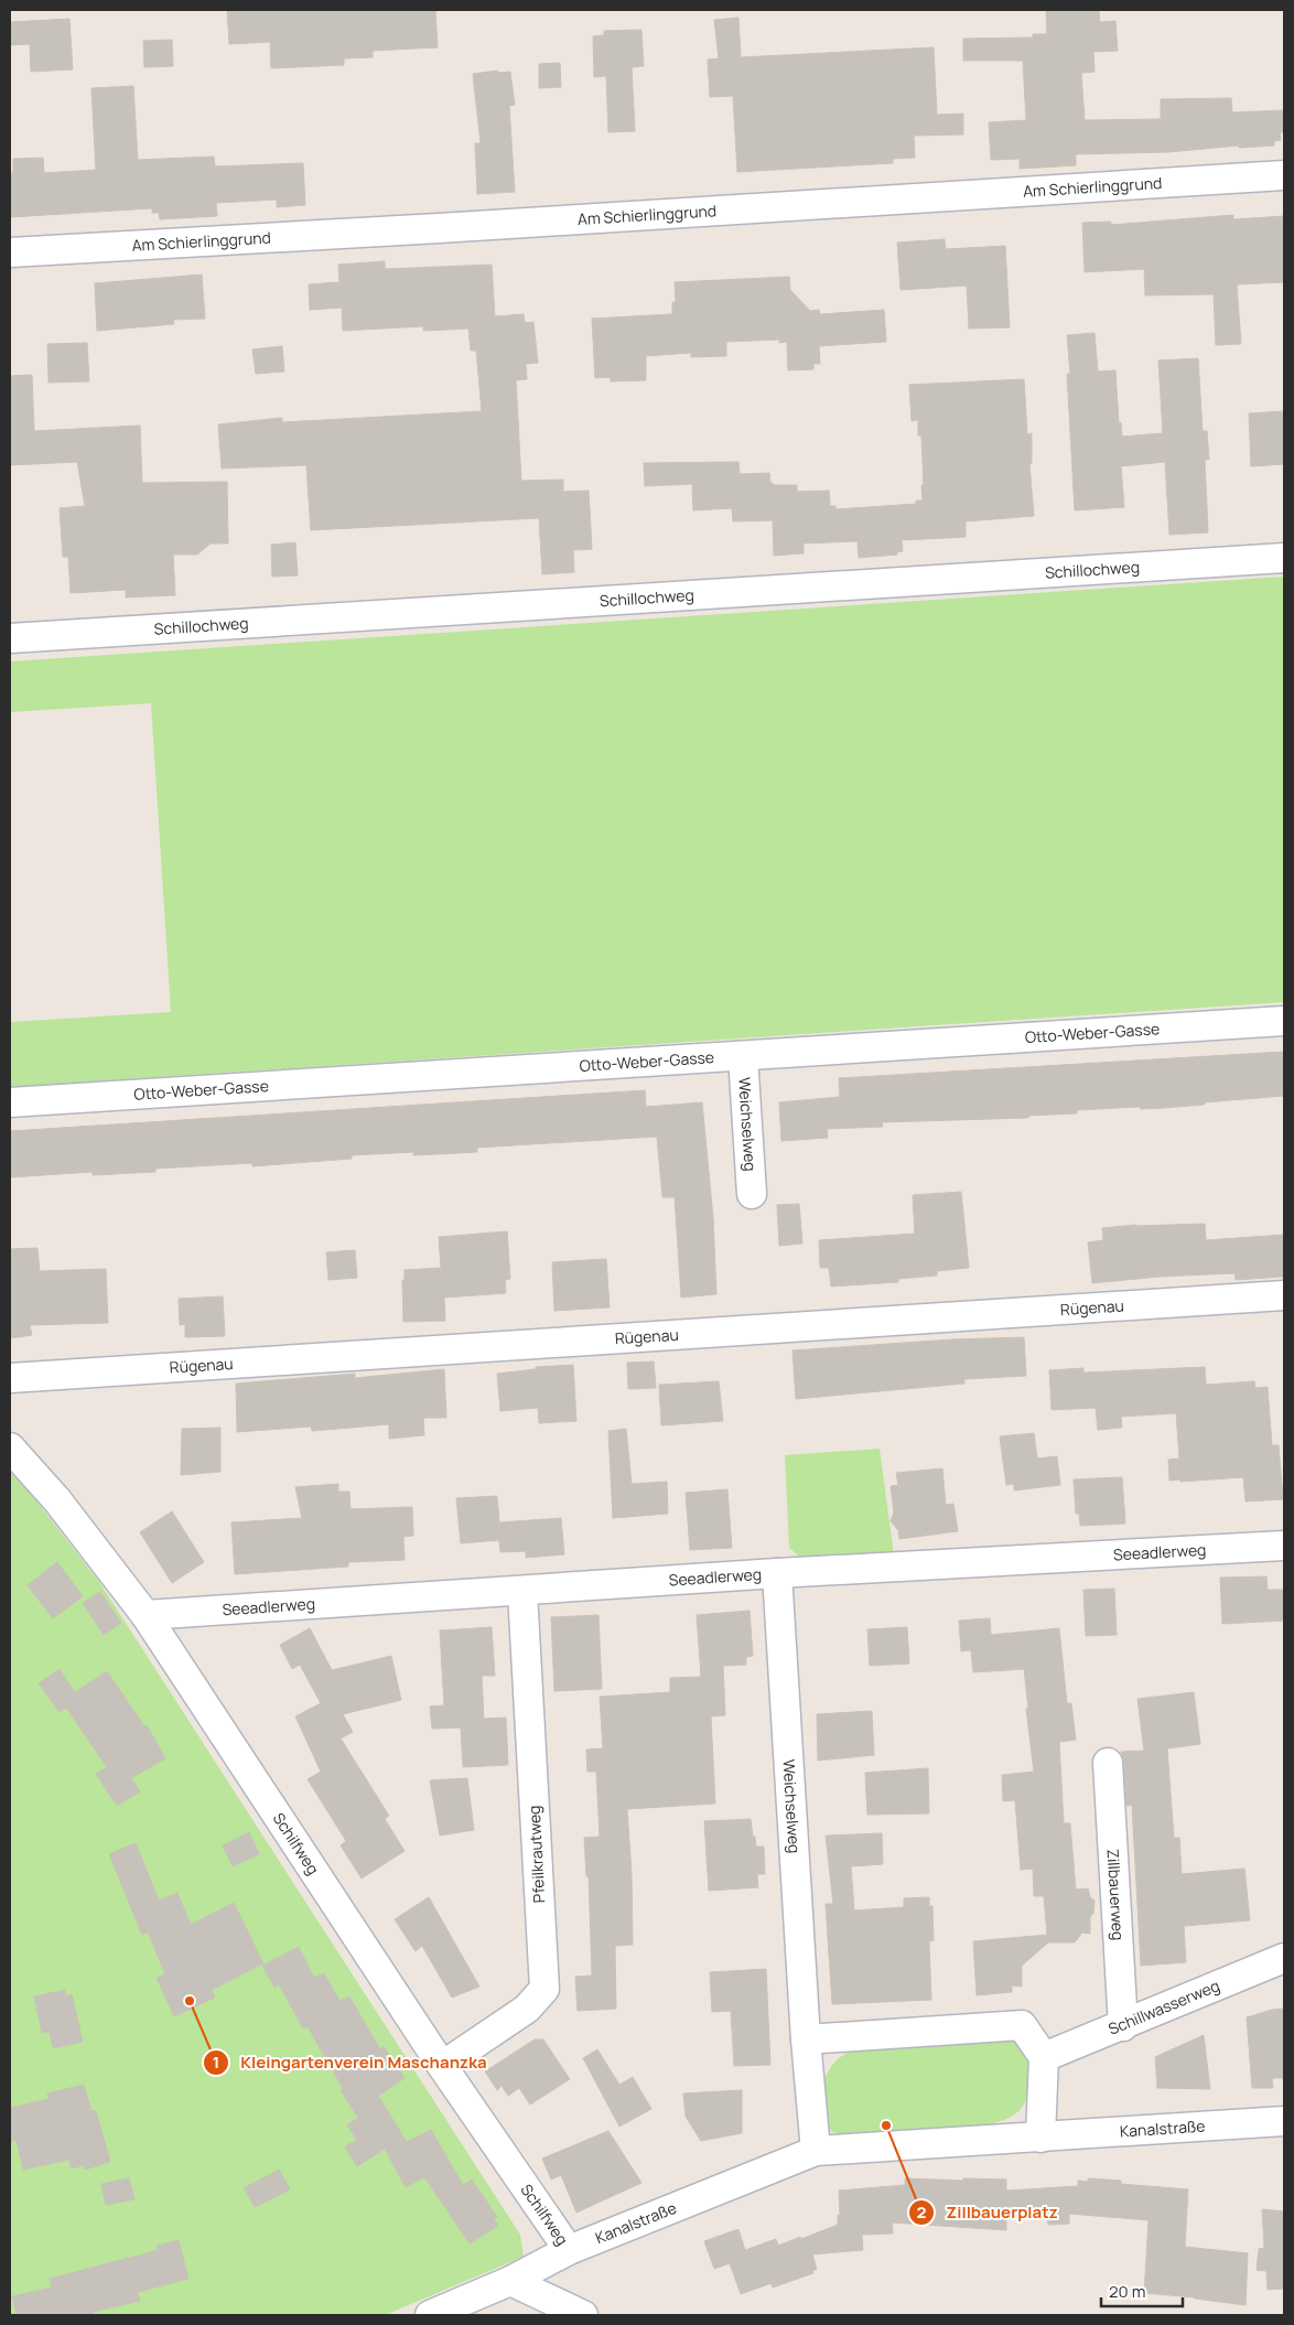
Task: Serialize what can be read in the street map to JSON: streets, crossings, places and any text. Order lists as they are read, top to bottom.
{
  "streets": {
    "street": [
      "Am Schierlinggrund",
      "Schillochweg",
      "Otto-Weber-Gasse",
      "Weichselweg",
      "Rügenau",
      "Seeadlerweg",
      "Schilfweg",
      "Pfeilkrautweg",
      "Zillbauerweg",
      "Schillwasserweg",
      "Kanalstraße"
    ]
  },
  "crossings": [
    ["Otto-Weber-Gasse", "Weichselweg"],
    ["Weichselweg", "Seeadlerweg"],
    ["Weichselweg", "Kanalstraße"],
    ["Seeadlerweg", "Schilfweg"],
    ["Seeadlerweg", "Pfeilkrautweg"],
    ["Schilfweg", "Pfeilkrautweg"],
    ["Schilfweg", "Kanalstraße"],
    ["Zillbauerweg", "Schillwasserweg"]
  ],
  "places": ["Kleingartenverein Maschanzka", "Zillbauerplatz"],
  "scale_bar": "20 m"
}
